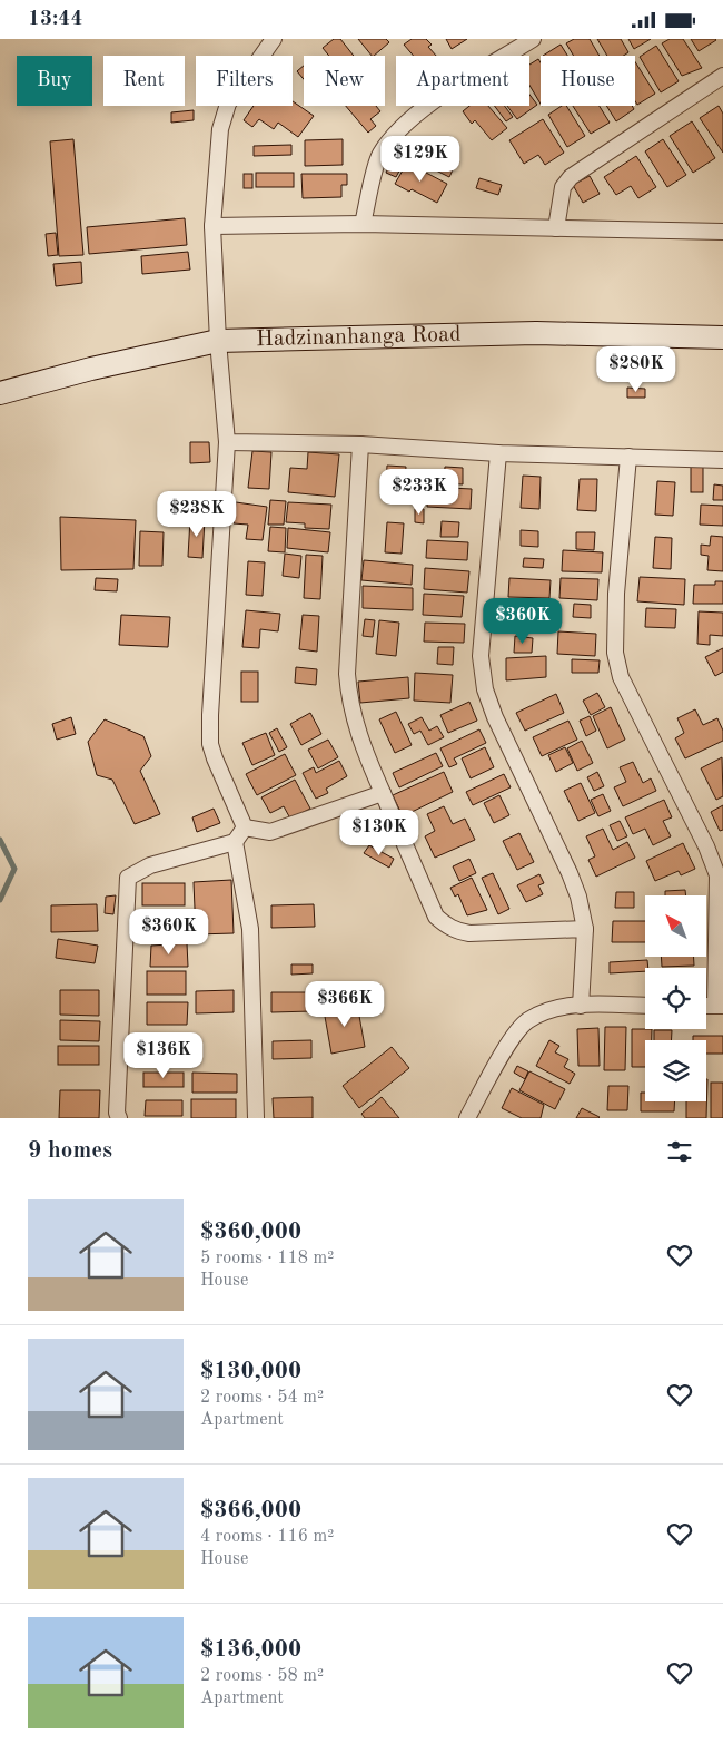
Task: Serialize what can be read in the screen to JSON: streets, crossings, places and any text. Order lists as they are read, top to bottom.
{
  "streets": {
    "street": ["Hadzinanhanga Road"]
  },
  "north": "top left",
  "page": {
    "status": "13:44",
    "chip": [
      "Buy",
      "Rent",
      "Filters",
      "New",
      "Apartment",
      "House"
    ],
    "price": [
      "$129K",
      "$280K",
      "$233K",
      "$238K",
      "$360K",
      "$130K",
      "$360K",
      "$366K",
      "$136K"
    ],
    "heading": "9 homes",
    "list": [
      {
        "name": "$360,000",
        "note": "5 rooms · 118 m² · House"
      },
      {
        "name": "$130,000",
        "note": "2 rooms · 54 m² · Apartment"
      },
      {
        "name": "$366,000",
        "note": "4 rooms · 116 m² · House"
      },
      {
        "name": "$136,000",
        "note": "2 rooms · 58 m² · Apartment"
      }
    ]
  }
}
